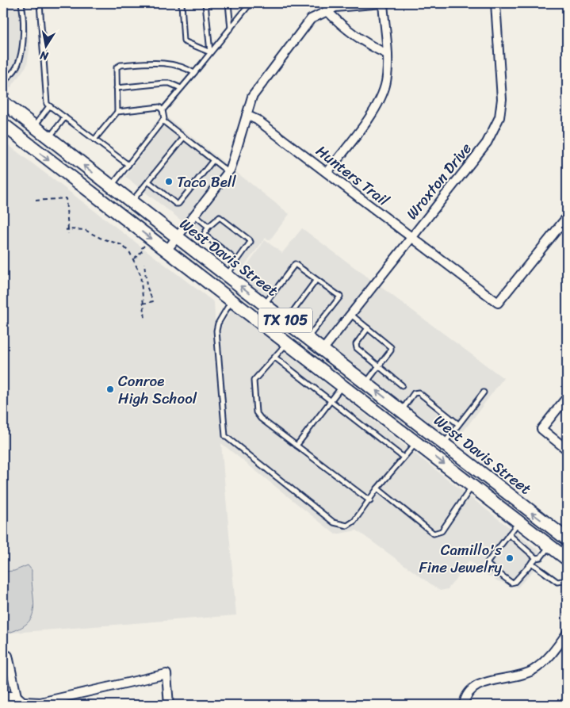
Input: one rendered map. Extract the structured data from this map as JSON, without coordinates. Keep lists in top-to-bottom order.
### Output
{
  "streets": {
    "main road": ["West Davis Street", "TX 105"],
    "street": ["Hunters Trail", "Wroxton Drive"]
  },
  "crossings": [
    ["Hunters Trail", "Wroxton Drive"],
    ["Wroxton Drive", "West Davis Street"]
  ],
  "places": ["Taco Bell", "Conroe High School", "Camillo's Fine Jewelry"],
  "north": "bottom"
}
